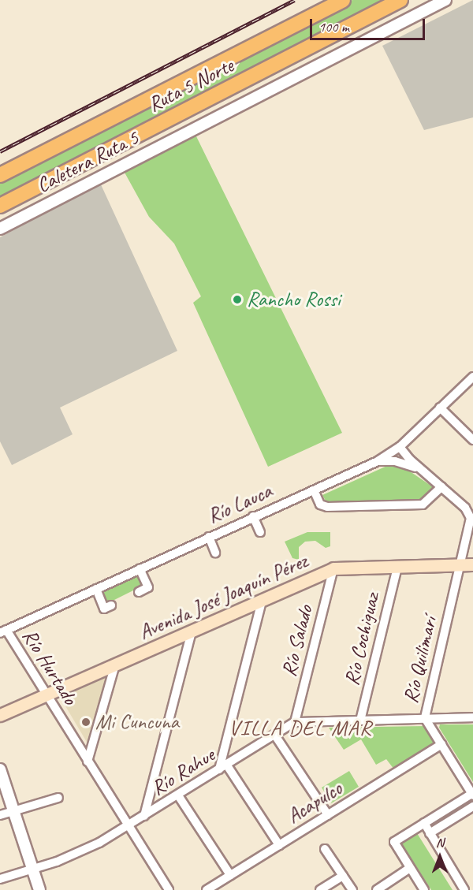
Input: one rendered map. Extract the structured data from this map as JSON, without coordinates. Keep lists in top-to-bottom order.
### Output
{
  "streets": {
    "highway": ["Ruta 5 Norte"],
    "main road": ["Avenida José Joaquín Pérez"],
    "street": [
      "Caletera Ruta 5",
      "Río Lauca",
      "Río Cochiguaz",
      "Río Salado",
      "Río Quilimarí",
      "Río Hurtado",
      "Río Rahue",
      "Acapulco"
    ]
  },
  "crossings": [
    ["Río Lauca", "Río Hurtado"],
    ["Avenida José Joaquín Pérez", "Río Cochiguaz"],
    ["Avenida José Joaquín Pérez", "Río Salado"],
    ["Avenida José Joaquín Pérez", "Río Quilimarí"],
    ["Avenida José Joaquín Pérez", "Río Hurtado"],
    ["Río Salado", "Río Rahue"],
    ["Río Quilimarí", "Acapulco"],
    ["Río Hurtado", "Río Rahue"]
  ],
  "districts": ["VILLA DEL MAR"],
  "places": ["Rancho Rossi", "Mi Cuncuna"],
  "scale_bar": "100 m",
  "north": "top"
}
